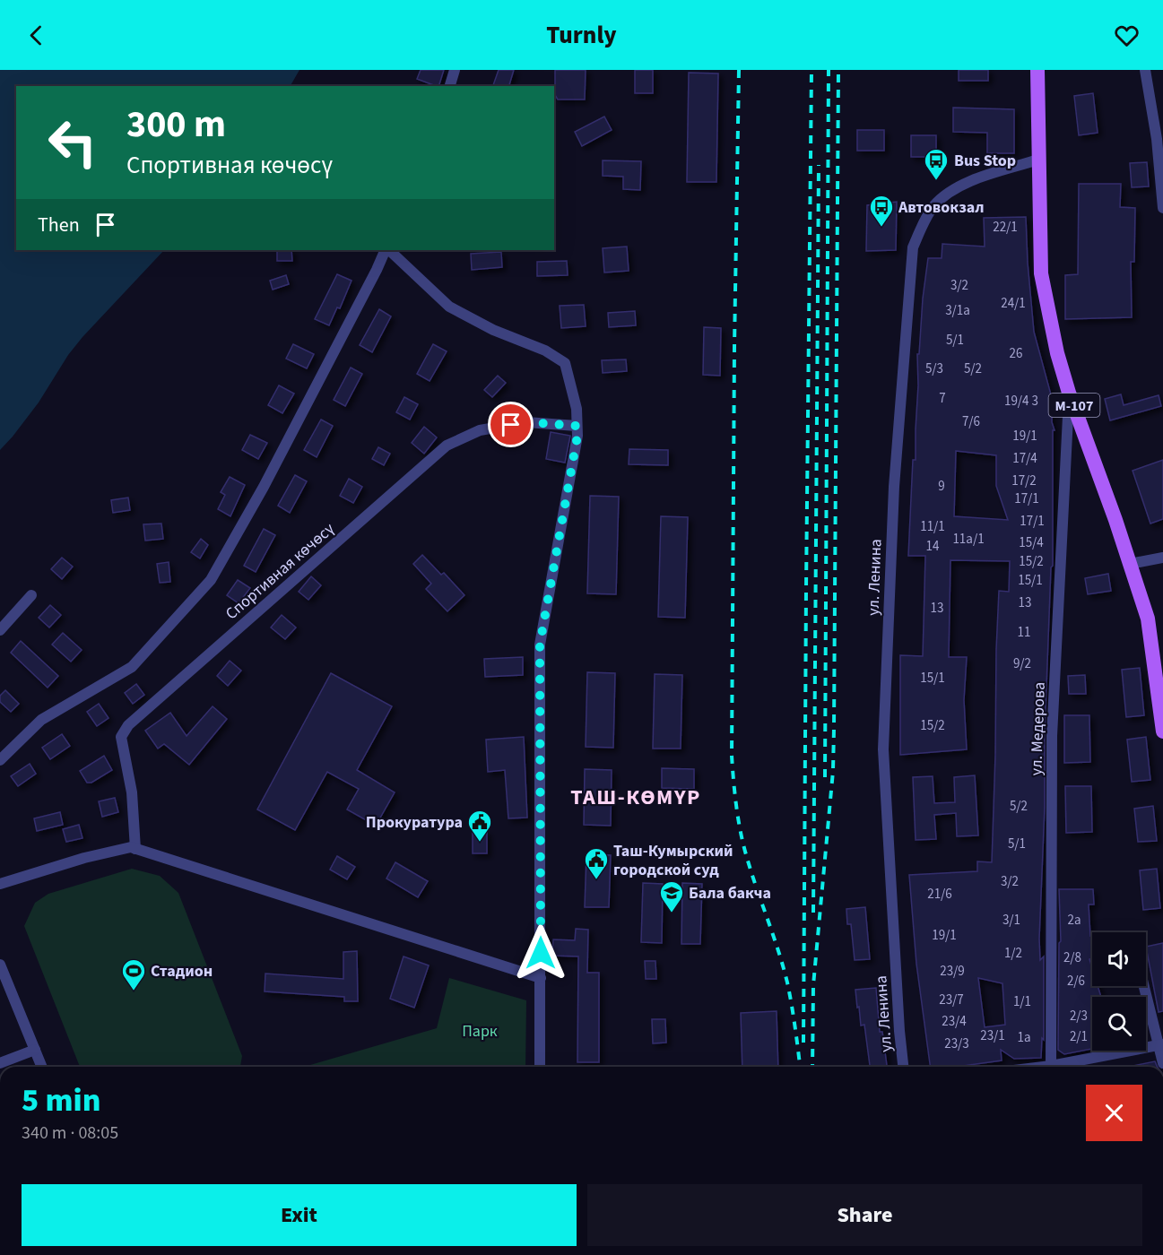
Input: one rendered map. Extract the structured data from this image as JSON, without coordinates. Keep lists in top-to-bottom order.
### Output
{
  "streets": {
    "main road": ["М-107"],
    "street": ["Спортивная көчөсү", "ул. Ленина", "ул. Медерова"]
  },
  "crossings": [
    ["М-107", "ул. Ленина"],
    ["М-107", "ул. Медерова"]
  ],
  "districts": ["ТАШ-КӨМҮР"],
  "parks": ["Парк"],
  "places": {
    "bus stop": ["Bus Stop", "Автовокзал"],
    "public building": ["Прокуратура", "Таш-Кумырский городской суд"],
    "school or university": ["Бала бакча"],
    "sports": ["Стадион"]
  },
  "house_numbers": [
    "22/1",
    "3/2",
    "24/1",
    "3/1а",
    "5/1",
    "26",
    "5/3",
    "5/2",
    "7",
    "19/4 3",
    "7/6",
    "19/1",
    "17/4",
    "17/2",
    "9",
    "17/1",
    "17/1",
    "11/1",
    "11а/1",
    "15/4",
    "14",
    "15/2",
    "15/1",
    "13",
    "13",
    "11",
    "9/2",
    "15/1",
    "15/2",
    "5/2",
    "5/1",
    "3/2",
    "21/6",
    "3/1",
    "2а",
    "19/1",
    "1/2",
    "2/8",
    "23/9",
    "2/6",
    "23/7",
    "1/1",
    "2/3",
    "23/4",
    "23/1",
    "2/1",
    "1а",
    "23/3"
  ],
  "page": {
    "header": "Turnly",
    "turn": ["300 m", "Спортивная көчөсү"],
    "then": "Then",
    "heading": ["5 min", "340 m · 08:05"],
    "buttons": ["Exit", "Share"]
  }
}
